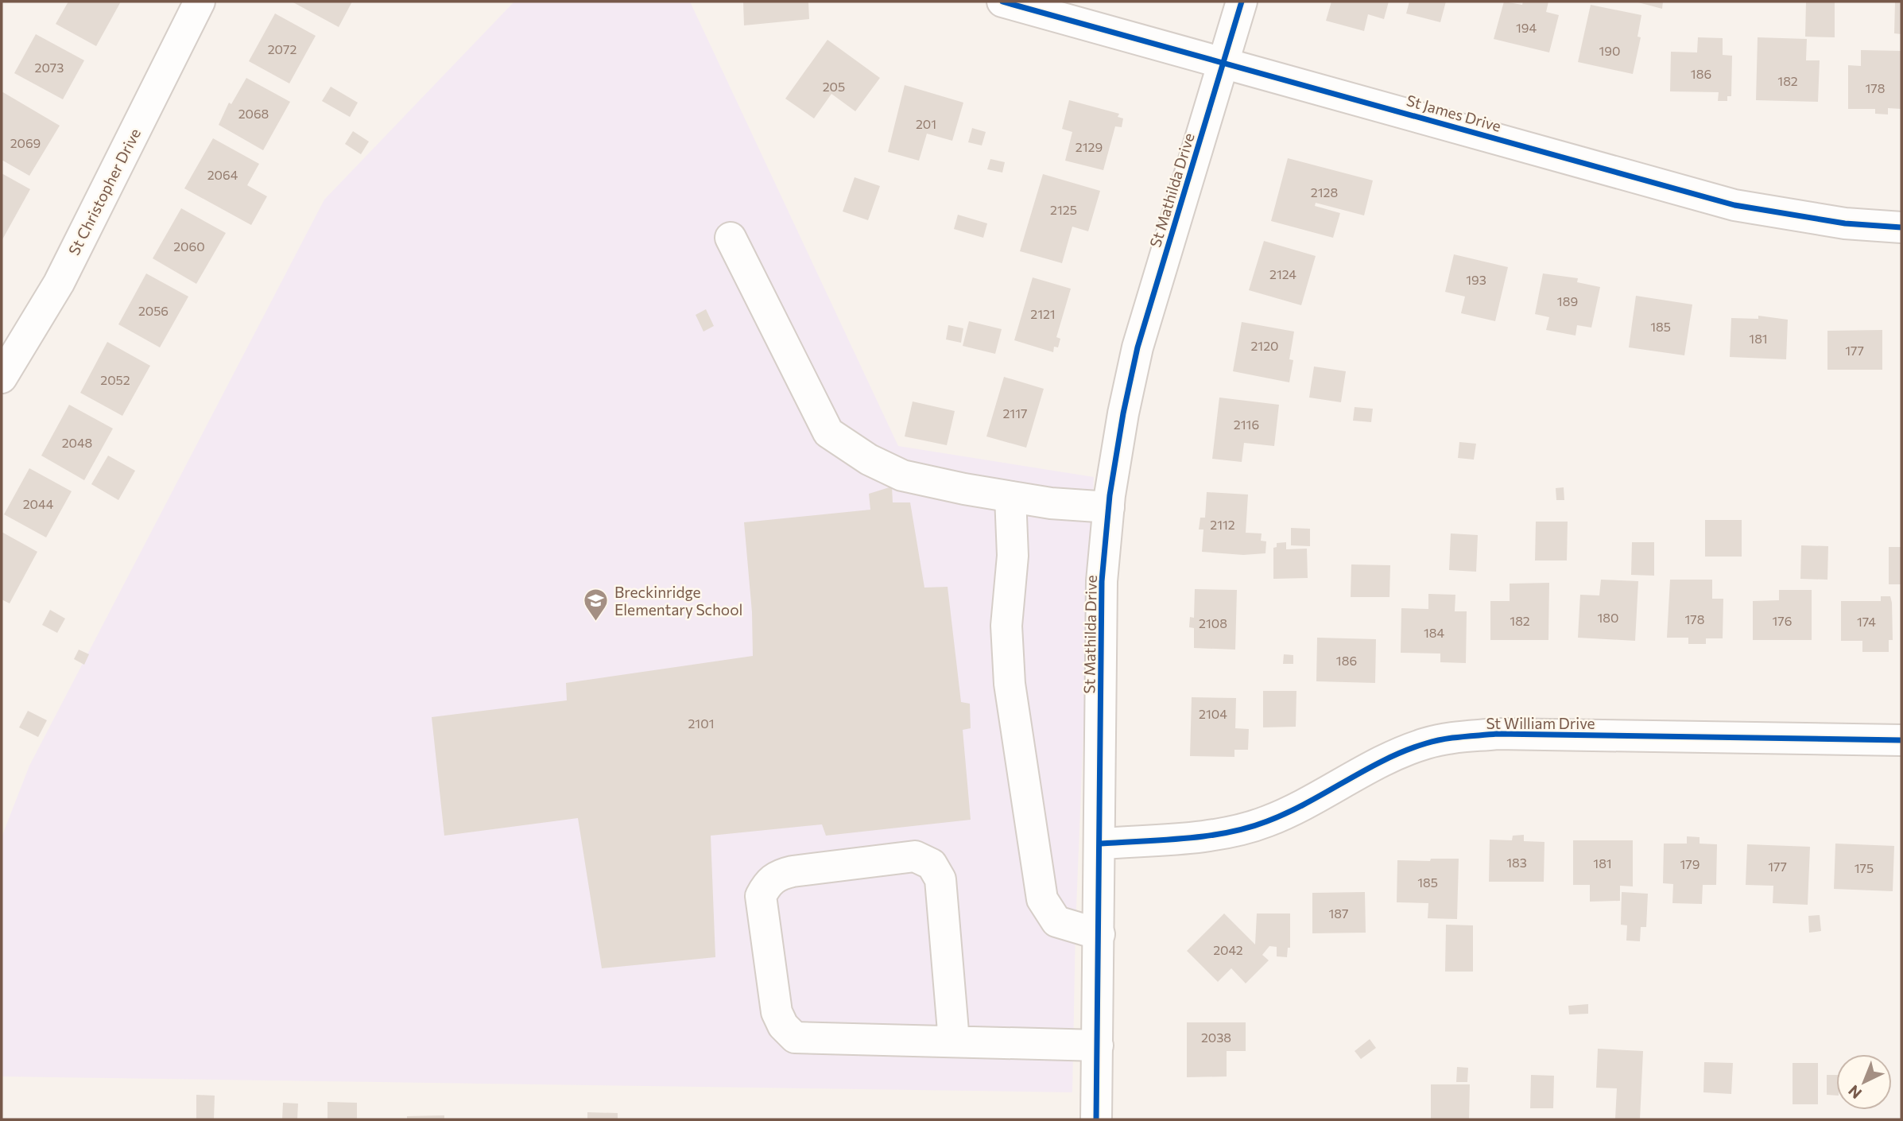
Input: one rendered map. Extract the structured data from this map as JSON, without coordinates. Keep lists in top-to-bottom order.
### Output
{
  "streets": {
    "street": [
      "St James Drive",
      "St Mathilda Drive",
      "St Christopher Drive",
      "St William Drive"
    ]
  },
  "crossings": [
    ["St James Drive", "St Mathilda Drive"],
    ["St Mathilda Drive", "St William Drive"]
  ],
  "places": {
    "school or university": ["Breckinridge Elementary School"]
  },
  "house_numbers": [
    "194",
    "2072",
    "190",
    "2073",
    "186",
    "182",
    "205",
    "178",
    "2068",
    "201",
    "2069",
    "2129",
    "2064",
    "2128",
    "2125",
    "2060",
    "2124",
    "193",
    "189",
    "2056",
    "2121",
    "185",
    "181",
    "2120",
    "177",
    "2052",
    "2117",
    "2116",
    "2048",
    "2044",
    "2112",
    "180",
    "178",
    "182",
    "176",
    "174",
    "2108",
    "184",
    "186",
    "2104",
    "2101",
    "183",
    "181",
    "179",
    "177",
    "175",
    "185",
    "187",
    "2042",
    "2038"
  ],
  "north": "bottom left"
}
